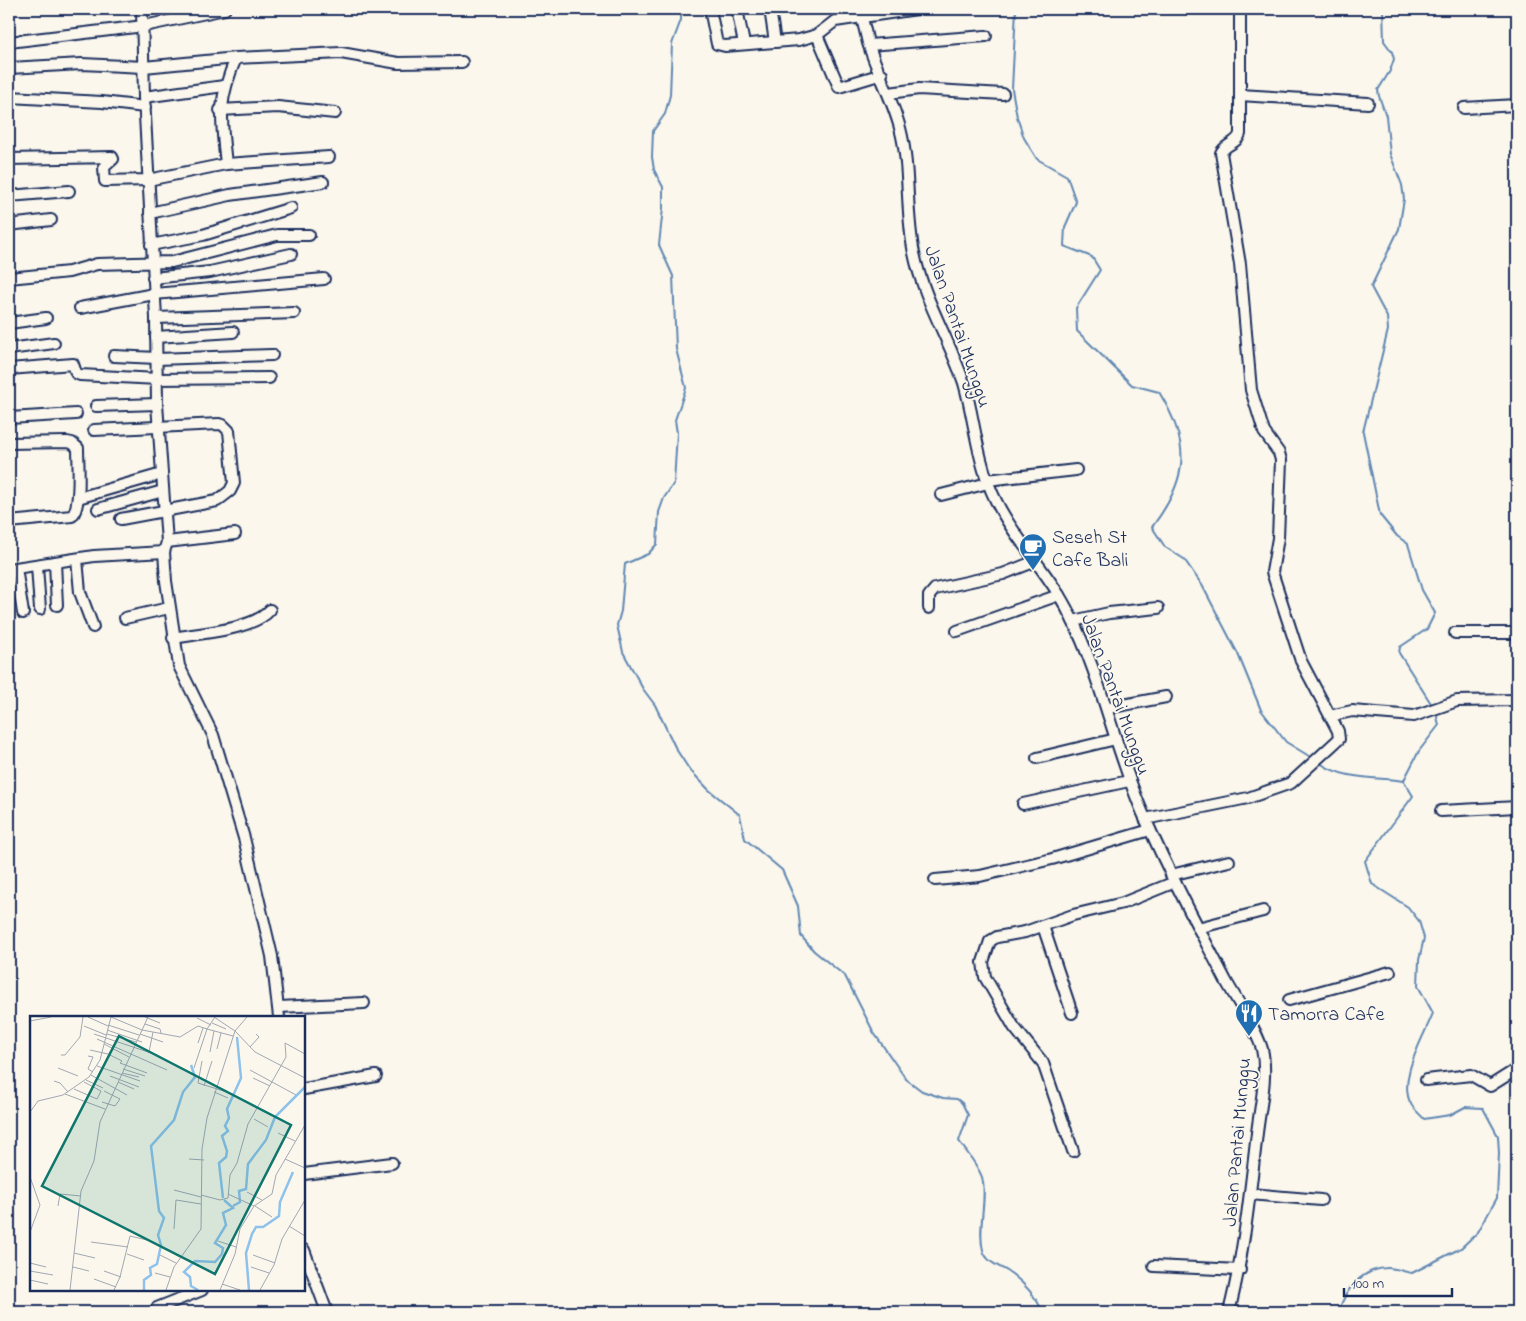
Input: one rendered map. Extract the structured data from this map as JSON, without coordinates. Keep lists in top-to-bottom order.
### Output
{
  "streets": {
    "street": ["Jalan Pantai Munggu"]
  },
  "places": {
    "cafe": ["Seseh St Cafe Bali"],
    "restaurant": ["Tamorra Cafe"]
  },
  "scale_bar": "100 m"
}
